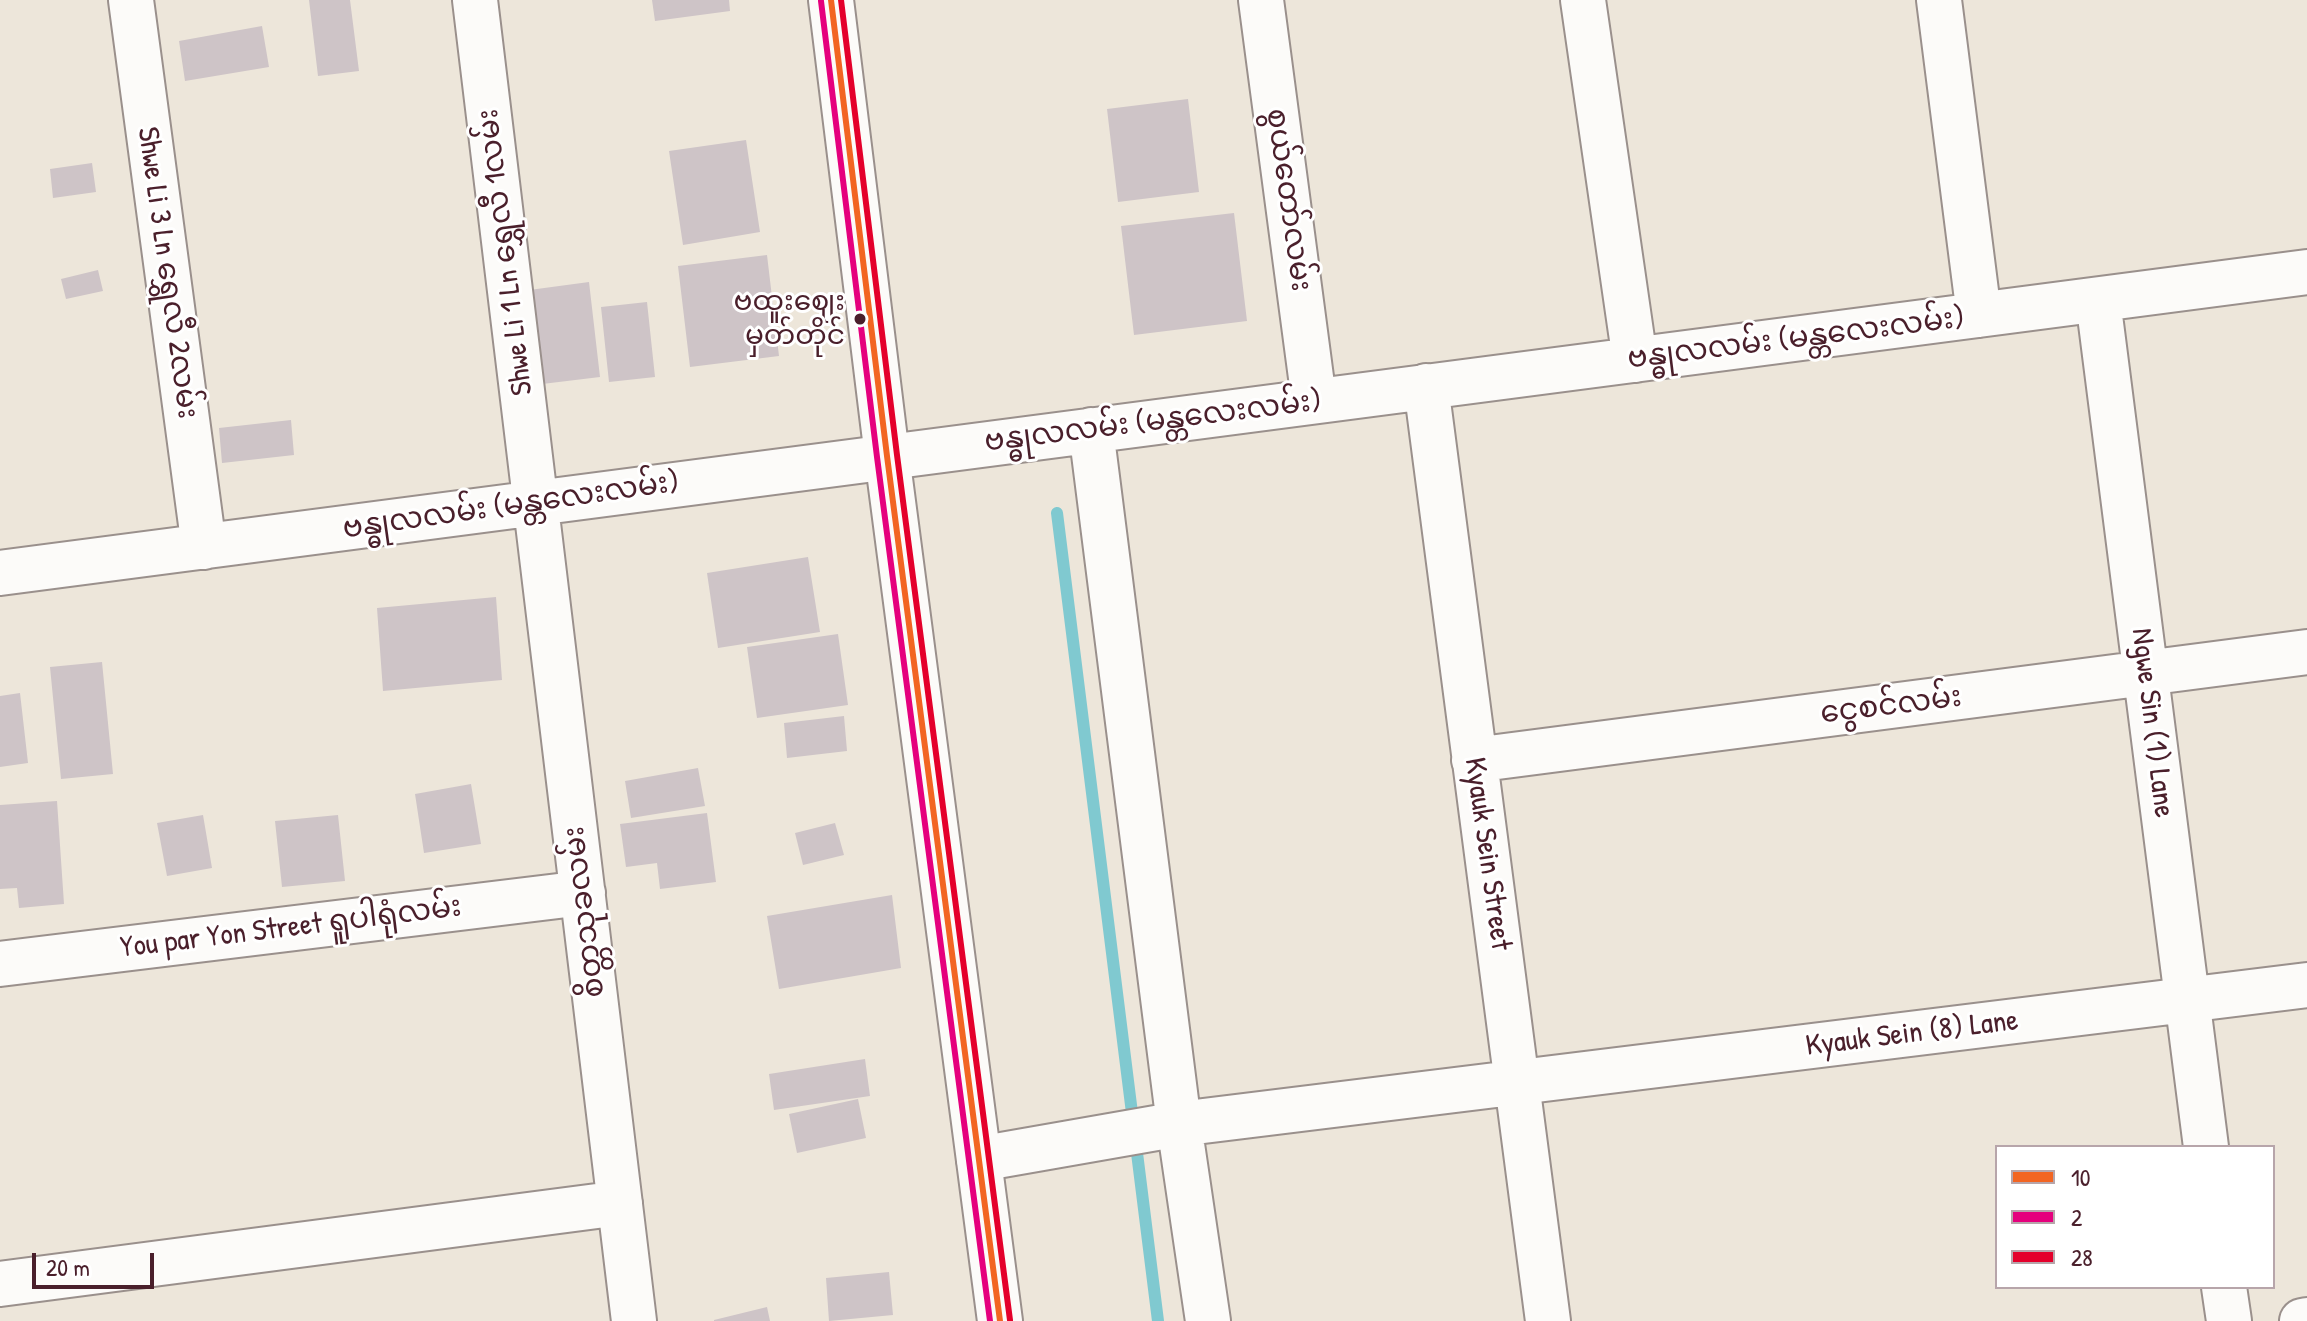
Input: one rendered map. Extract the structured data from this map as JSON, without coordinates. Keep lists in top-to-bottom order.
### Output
{
  "streets": {
    "street": [
      "စွယ်တော်လမ်း",
      "Shwe Li 1 Ln ရွှေလီ 1လမ်း",
      "Shwe Li 3 Ln ရွှေလီ 2လမ်း",
      "ဗန္ဓုလလမ်း (မန္တလေးလမ်း)",
      "ငွေစင်လမ်း",
      "Ngwe Sin (1) Lane",
      "Kyauk Sein Street",
      "စိတ္တသုခလမ်း",
      "You par Yon Street ရူပါရုံလမ်း",
      "Kyauk Sein (8) Lane"
    ]
  },
  "crossings": [
    ["စွယ်တော်လမ်း", "ဗန္ဓုလလမ်း (မန္တလေးလမ်း)"],
    ["Shwe Li 1 Ln ရွှေလီ 1လမ်း", "ဗန္ဓုလလမ်း (မန္တလေးလမ်း)"],
    ["Shwe Li 1 Ln ရွှေလီ 1လမ်း", "စိတ္တသုခလမ်း"],
    ["Shwe Li 3 Ln ရွှေလီ 2လမ်း", "ဗန္ဓုလလမ်း (မန္တလေးလမ်း)"],
    ["ဗန္ဓုလလမ်း (မန္တလေးလမ်း)", "Ngwe Sin (1) Lane"],
    ["ဗန္ဓုလလမ်း (မန္တလေးလမ်း)", "Kyauk Sein Street"],
    ["ဗန္ဓုလလမ်း (မန္တလေးလမ်း)", "စိတ္တသုခလမ်း"],
    ["ငွေစင်လမ်း", "Ngwe Sin (1) Lane"],
    ["ငွေစင်လမ်း", "Kyauk Sein Street"],
    ["Ngwe Sin (1) Lane", "Kyauk Sein (8) Lane"],
    ["Kyauk Sein Street", "Kyauk Sein (8) Lane"],
    ["စိတ္တသုခလမ်း", "You par Yon Street ရူပါရုံလမ်း"]
  ],
  "places": ["ဗထူးဈေး မှတ်တိုင်"],
  "lines": ["transit line 10", "transit line 28", "transit line 2"],
  "legend": ["10", "2", "28"],
  "scale_bar": "20 m"
}
